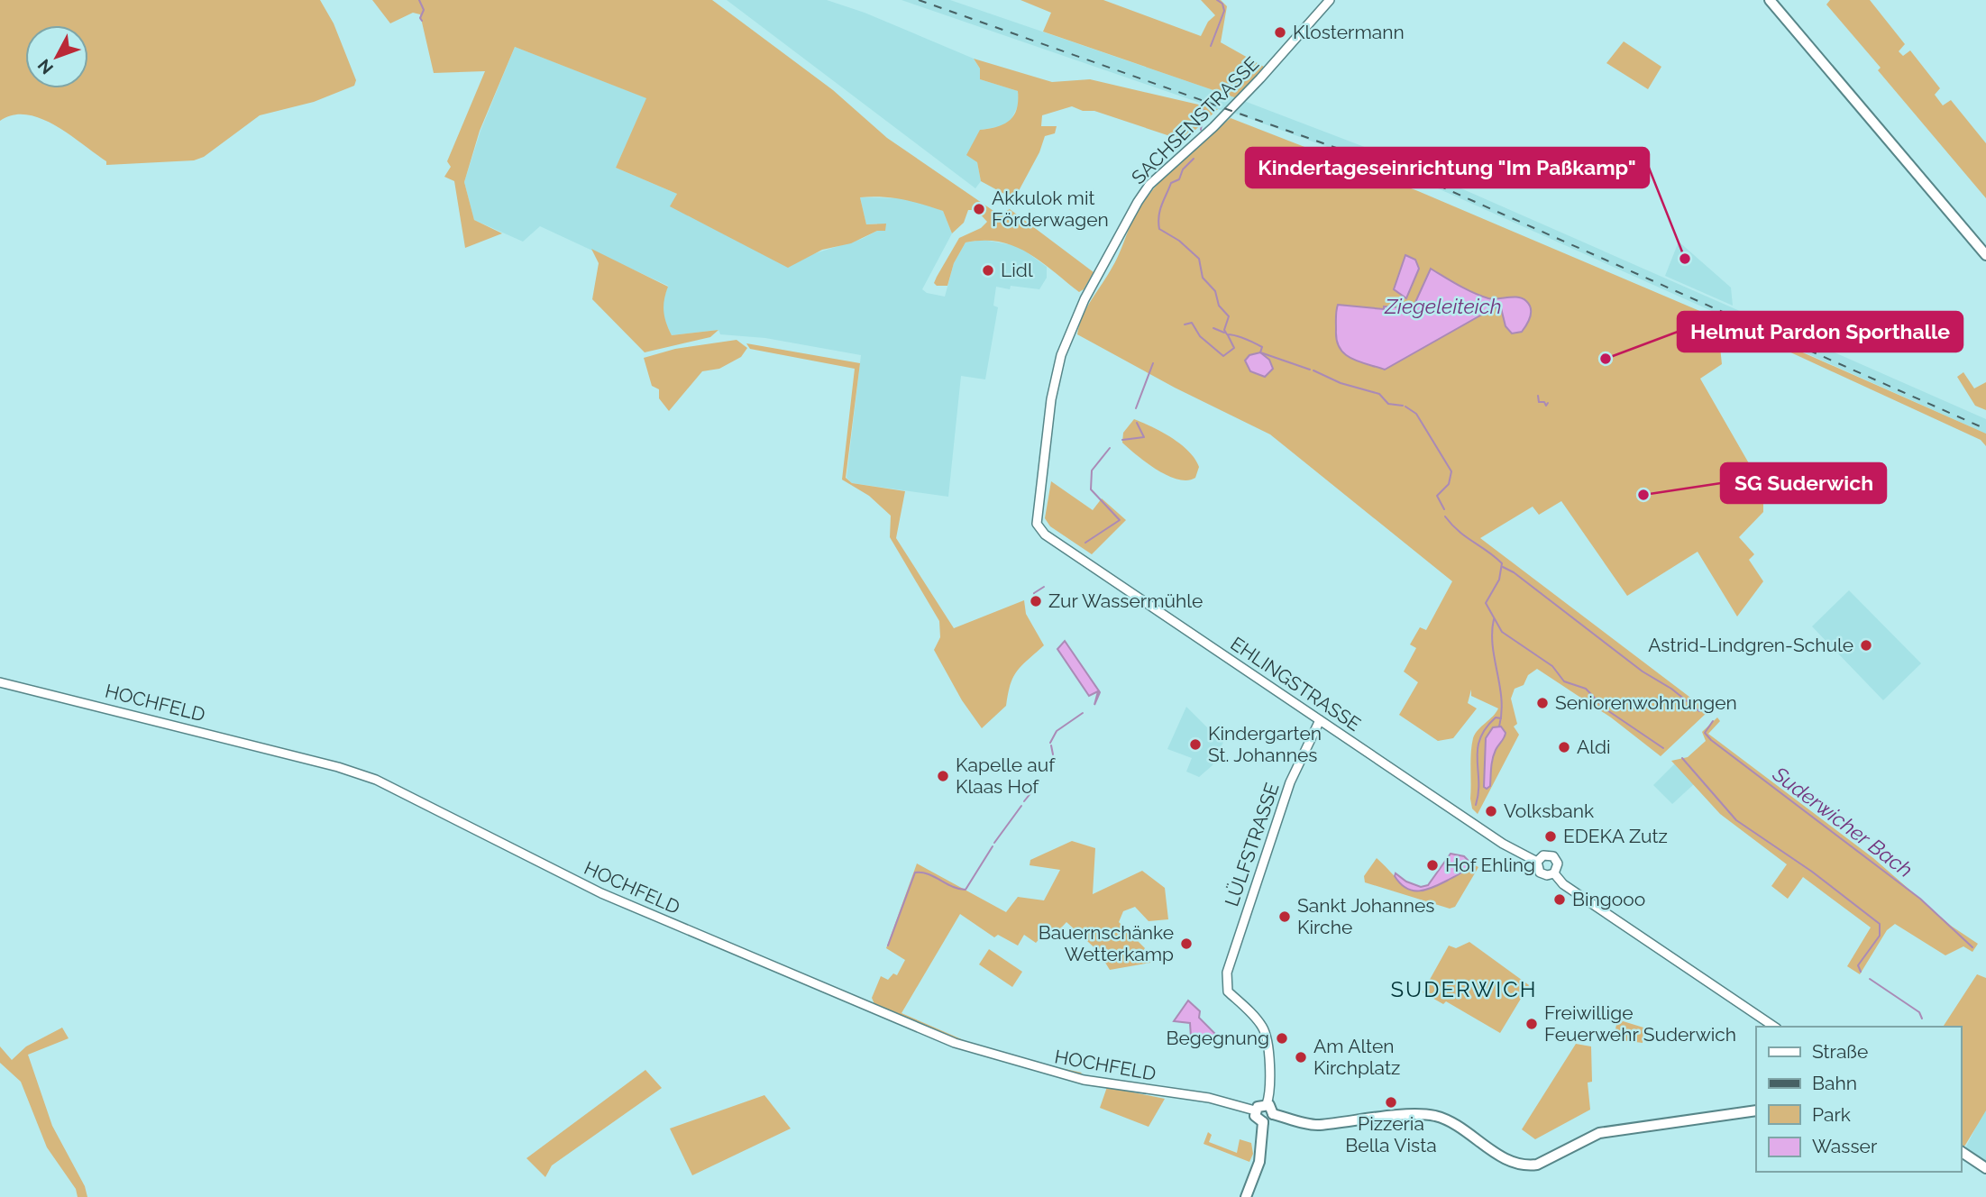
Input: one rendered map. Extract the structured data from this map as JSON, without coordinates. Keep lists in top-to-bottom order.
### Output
{
  "streets": {
    "street": [
      "SACHSENSTRASSE",
      "EHLINGSTRASSE",
      "HOCHFELD",
      "LÜLFSTRASSE"
    ]
  },
  "crossings": [
    ["SACHSENSTRASSE", "EHLINGSTRASSE"],
    ["EHLINGSTRASSE", "LÜLFSTRASSE"],
    ["HOCHFELD", "LÜLFSTRASSE"]
  ],
  "districts": ["SUDERWICH"],
  "water": ["Ziegeleiteich", "Suderwicher Bach"],
  "places": [
    "Klostermann",
    "Akkulok mit Förderwagen",
    "Kindertageseinrichtung \"Im Paßkamp\"",
    "Lidl",
    "Helmut Pardon Sporthalle",
    "SG Suderwich",
    "Zur Wassermühle",
    "Astrid-Lindgren-Schule",
    "Seniorenwohnungen",
    "Kindergarten St. Johannes",
    "Aldi",
    "Kapelle auf Klaas Hof",
    "Volksbank",
    "EDEKA Zutz",
    "Hof Ehling",
    "Bingooo",
    "Sankt Johannes Kirche",
    "Bauernschänke Wetterkamp",
    "Freiwillige Feuerwehr Suderwich",
    "Begegnung",
    "Am Alten Kirchplatz",
    "Pizzeria Bella Vista"
  ],
  "legend": [
    "Straße",
    "Bahn",
    "Park",
    "Wasser"
  ],
  "north": "bottom left"
}
